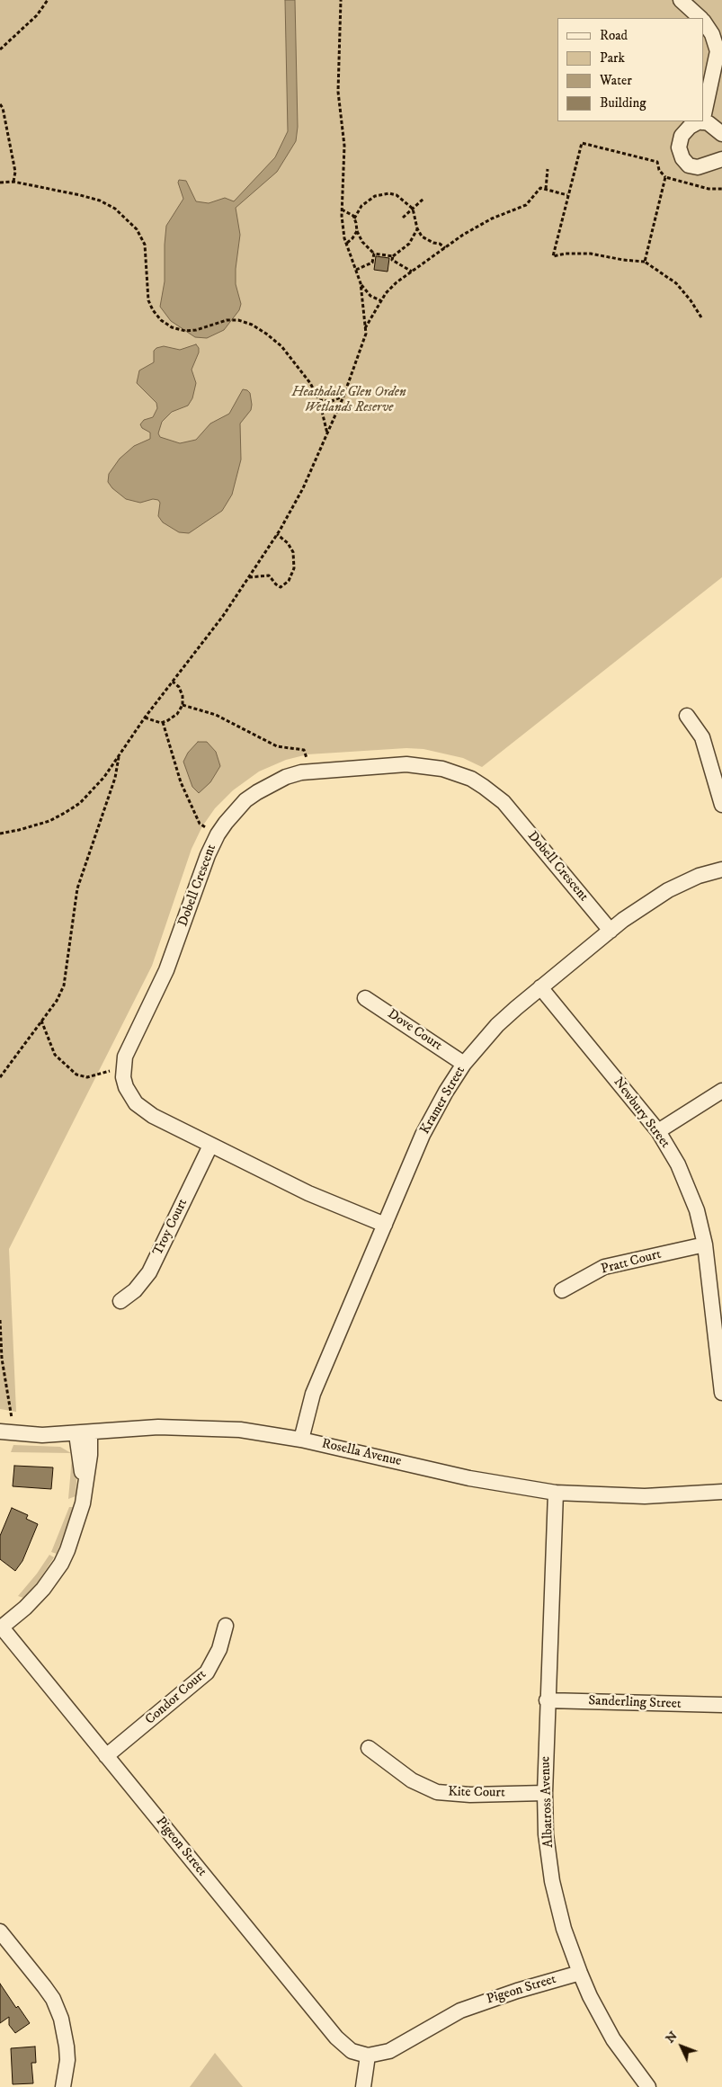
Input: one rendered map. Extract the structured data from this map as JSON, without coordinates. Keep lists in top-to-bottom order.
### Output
{
  "streets": {
    "street": [
      "Dobell Crescent",
      "Dove Court",
      "Kramer Street",
      "Newbury Street",
      "Troy Court",
      "Pratt Court",
      "Rosella Avenue",
      "Condor Court",
      "Sanderling Street",
      "Kite Court",
      "Albatross Avenue",
      "Pigeon Street"
    ]
  },
  "crossings": [
    ["Dobell Crescent", "Kramer Street"],
    ["Dobell Crescent", "Troy Court"],
    ["Dove Court", "Kramer Street"],
    ["Kramer Street", "Newbury Street"],
    ["Kramer Street", "Rosella Avenue"],
    ["Newbury Street", "Pratt Court"],
    ["Rosella Avenue", "Albatross Avenue"],
    ["Condor Court", "Pigeon Street"],
    ["Sanderling Street", "Albatross Avenue"],
    ["Kite Court", "Albatross Avenue"],
    ["Albatross Avenue", "Pigeon Street"]
  ],
  "parks": ["Heathdale Glen Orden Wetlands Reserve"],
  "legend": [
    "Road",
    "Park",
    "Water",
    "Building"
  ],
  "north": "top left"
}
